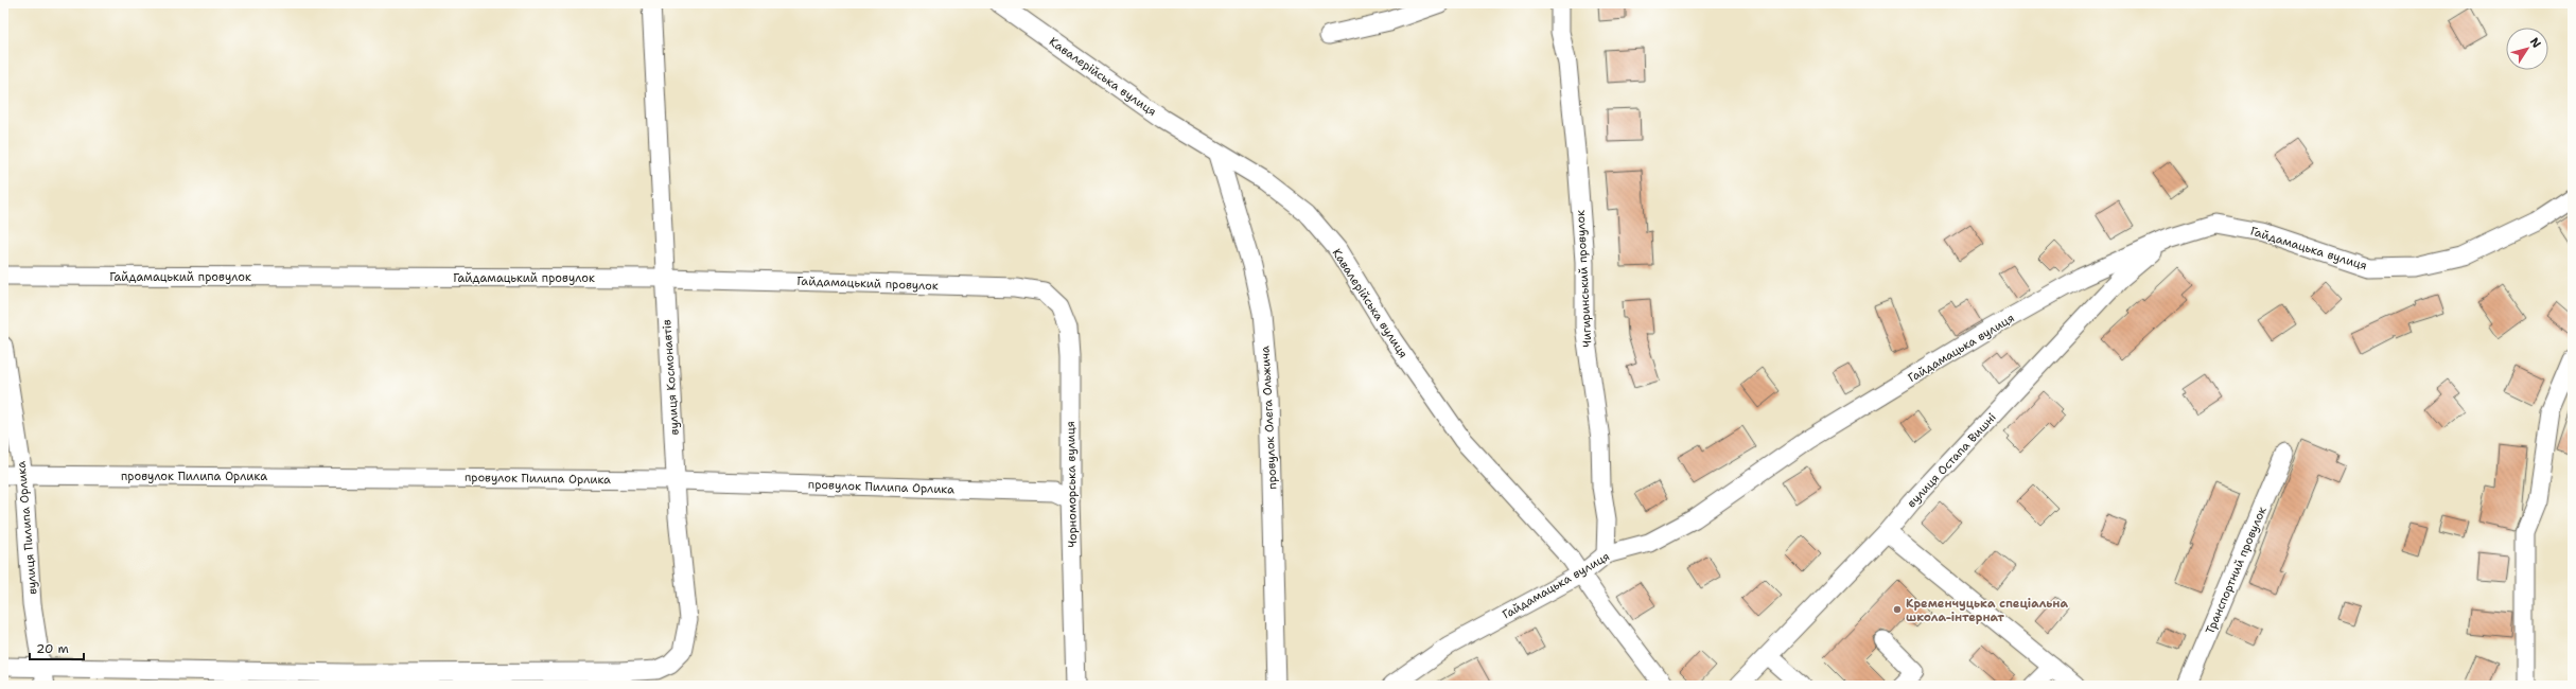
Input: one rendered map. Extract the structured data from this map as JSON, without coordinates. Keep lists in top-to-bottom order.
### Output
{
  "streets": {
    "street": [
      "Кавалерійська вулиця",
      "Гайдамацька вулиця",
      "Гайдамацький провулок",
      "Чигиринський провулок",
      "вулиця Космонавтів",
      "провулок Олега Ольжича",
      "вулиця Остапа Вишні",
      "провулок Пилипа Орлика",
      "Чорноморська вулиця",
      "вулиця Пилипа Орлика",
      "Транспортний провулок"
    ]
  },
  "crossings": [
    ["Кавалерійська вулиця", "Гайдамацька вулиця"],
    ["Кавалерійська вулиця", "провулок Олега Ольжича"],
    ["Гайдамацька вулиця", "Чигиринський провулок"],
    ["Гайдамацька вулиця", "вулиця Остапа Вишні"],
    ["Гайдамацький провулок", "вулиця Космонавтів"],
    ["Гайдамацький провулок", "Чорноморська вулиця"],
    ["вулиця Космонавтів", "провулок Пилипа Орлика"],
    ["провулок Пилипа Орлика", "Чорноморська вулиця"],
    ["провулок Пилипа Орлика", "вулиця Пилипа Орлика"]
  ],
  "places": ["Кременчуцька спеціальна школа-інтернат"],
  "scale_bar": "20 m",
  "north": "top right"
}
